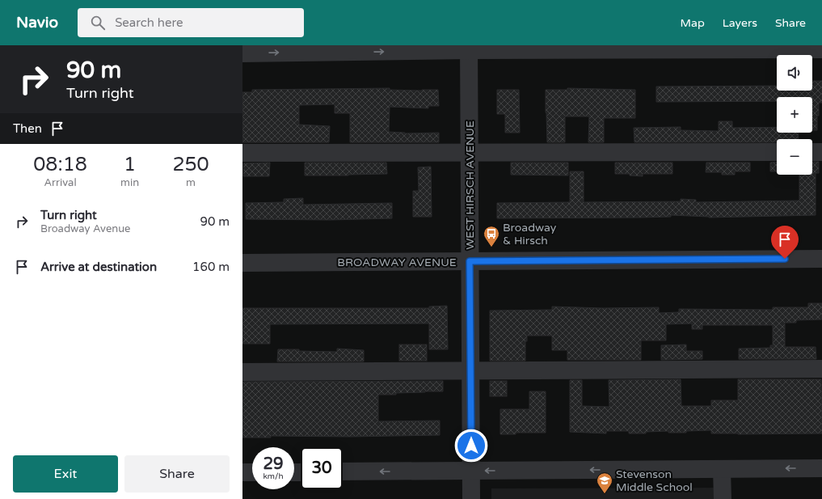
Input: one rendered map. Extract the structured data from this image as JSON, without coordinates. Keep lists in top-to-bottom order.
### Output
{
  "streets": {
    "street": ["WEST HIRSCH AVENUE", "BROADWAY AVENUE"]
  },
  "crossings": [
    ["WEST HIRSCH AVENUE", "BROADWAY AVENUE"]
  ],
  "places": {
    "bus stop": ["Broadway & Hirsch"],
    "school or university": ["Stevenson Middle School"]
  },
  "page": {
    "header": "Navio",
    "search": "Search here",
    "nav": ["Map", "Layers", "Share"],
    "turn": ["90 m", "Turn right"],
    "map_buttons": ["+", "−"],
    "then": "Then",
    "eta": [
      "08:18",
      "Arrival",
      "1",
      "min",
      "250",
      "m"
    ],
    "list": [
      {
        "name": "Turn right",
        "note": "Broadway Avenue",
        "value": "90 m"
      },
      {
        "name": "Arrive at destination",
        "value": "160 m"
      }
    ],
    "speed": "29 km/h",
    "limit": "30",
    "buttons": ["Exit", "Share"]
  }
}
